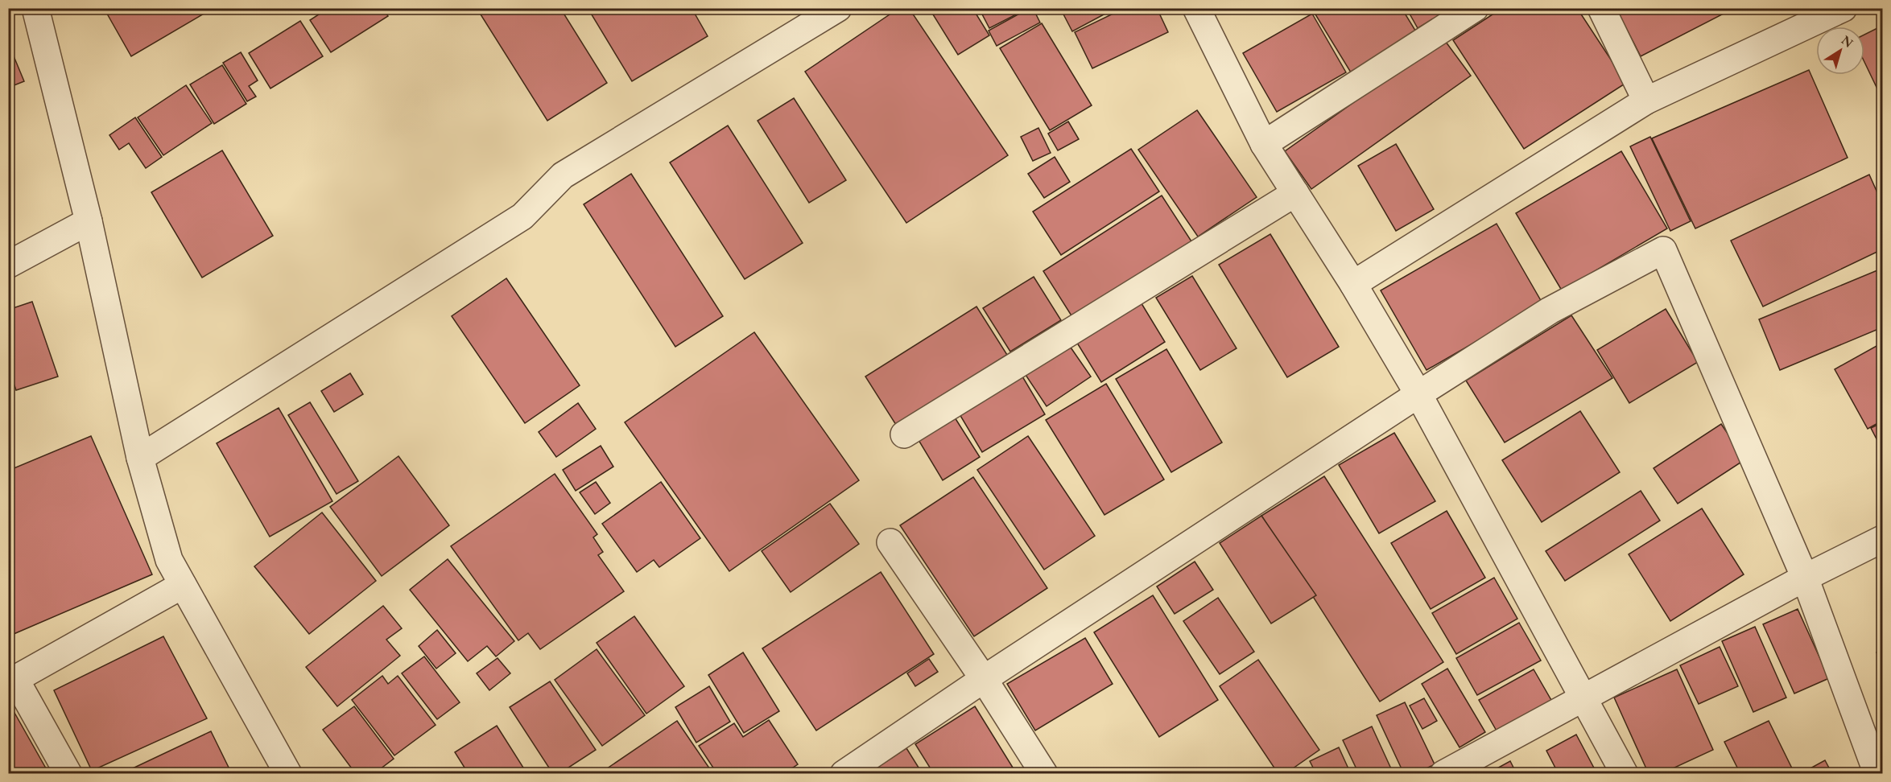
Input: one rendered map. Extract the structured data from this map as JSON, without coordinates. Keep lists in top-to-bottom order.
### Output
{
  "north": "top right"
}
